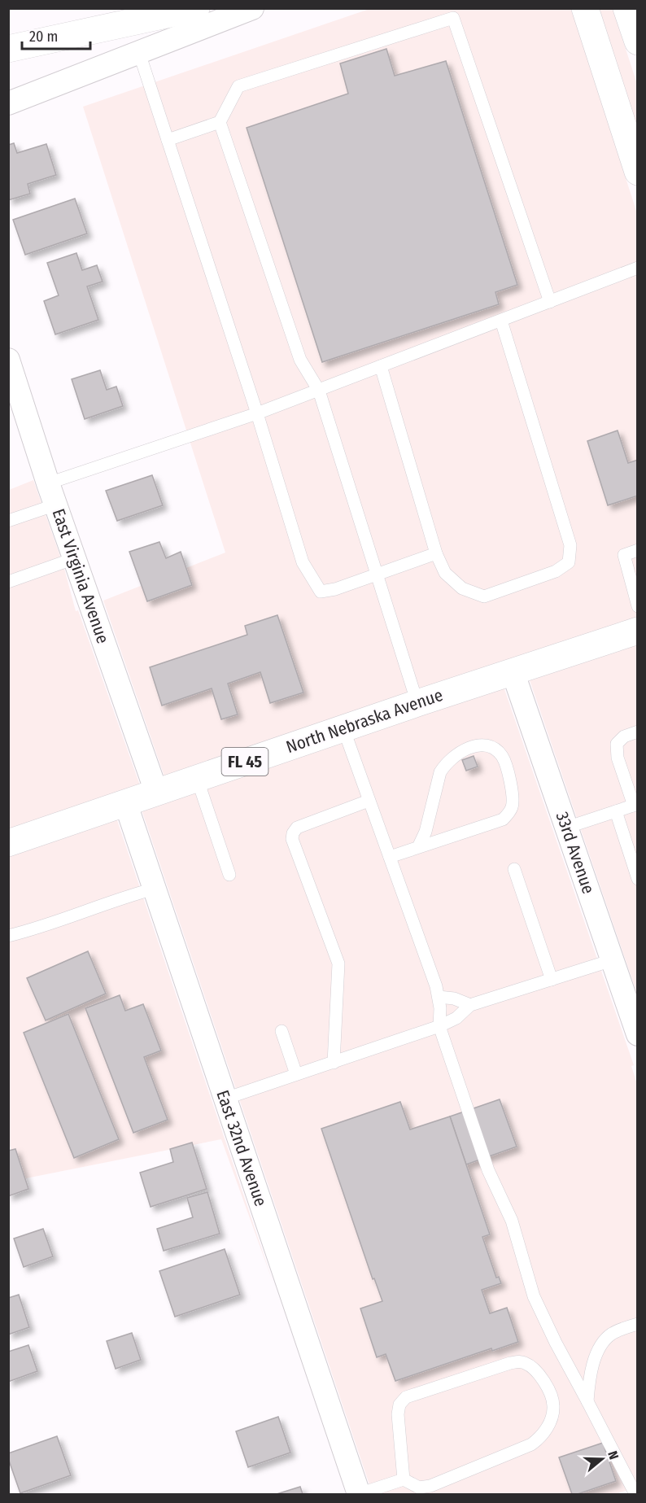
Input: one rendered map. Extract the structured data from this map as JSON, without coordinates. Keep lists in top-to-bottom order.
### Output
{
  "streets": {
    "main road": ["North Nebraska Avenue", "FL 45"],
    "street": ["East Virginia Avenue", "33rd Avenue", "East 32nd Avenue"]
  },
  "crossings": [
    ["East Virginia Avenue", "North Nebraska Avenue"],
    ["North Nebraska Avenue", "33rd Avenue"],
    ["North Nebraska Avenue", "East 32nd Avenue"]
  ],
  "scale_bar": "20 m",
  "north": "right"
}
